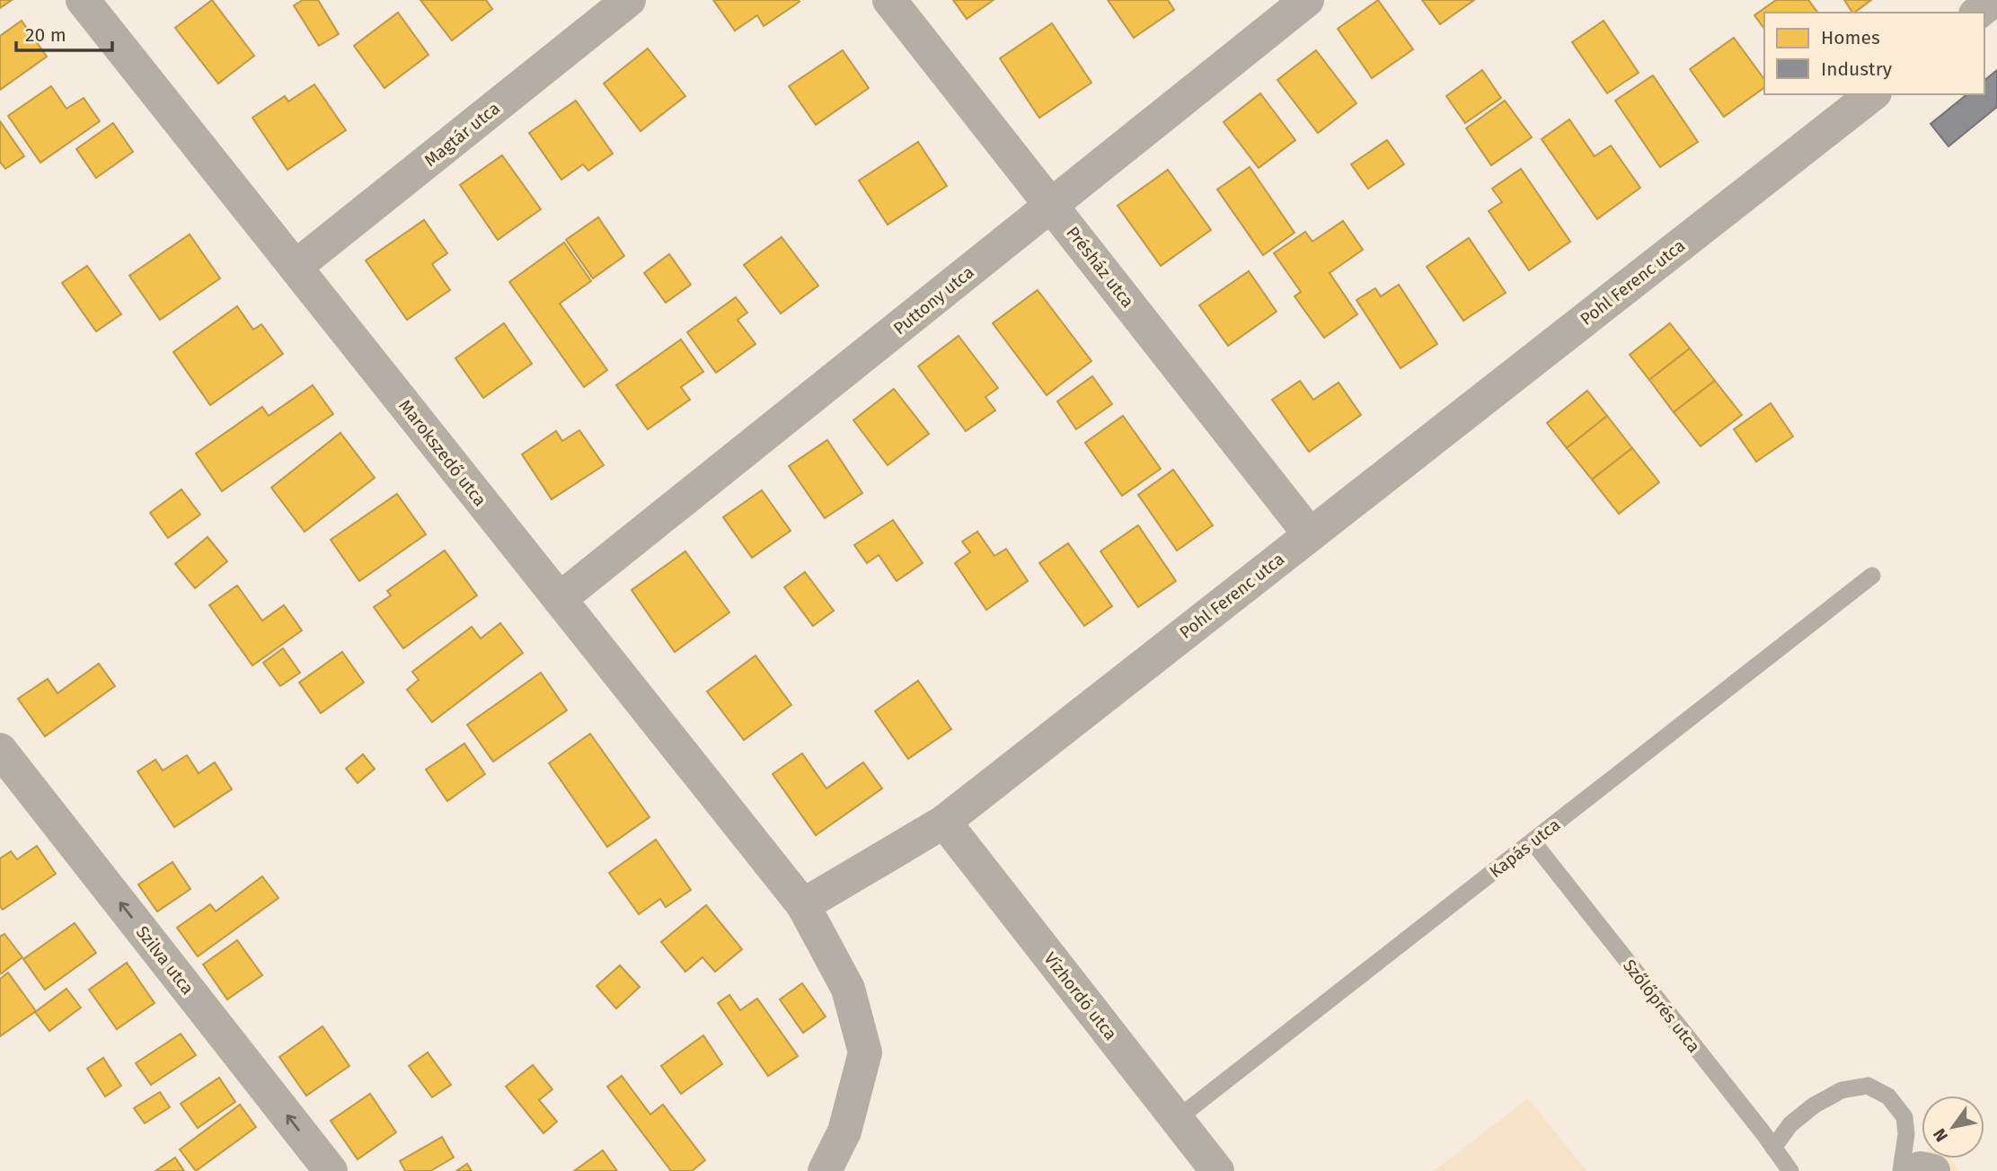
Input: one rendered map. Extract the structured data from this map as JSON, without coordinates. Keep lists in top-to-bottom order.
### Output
{
  "streets": {
    "street": [
      "Magtár utca",
      "Présház utca",
      "Pohl Ferenc utca",
      "Puttony utca",
      "Marokszedő utca",
      "Szilva utca",
      "Vízhordó utca"
    ],
    "lane": ["Kapás utca", "Szőlőprés utca"]
  },
  "crossings": [
    ["Magtár utca", "Marokszedő utca"],
    ["Présház utca", "Pohl Ferenc utca"],
    ["Présház utca", "Puttony utca"],
    ["Pohl Ferenc utca", "Marokszedő utca"],
    ["Pohl Ferenc utca", "Vízhordó utca"],
    ["Puttony utca", "Marokszedő utca"],
    ["Kapás utca", "Vízhordó utca"],
    ["Kapás utca", "Szőlőprés utca"]
  ],
  "one_way": ["Szilva utca"],
  "legend": ["Homes", "Industry"],
  "scale_bar": "20 m",
  "north": "bottom left"
}
